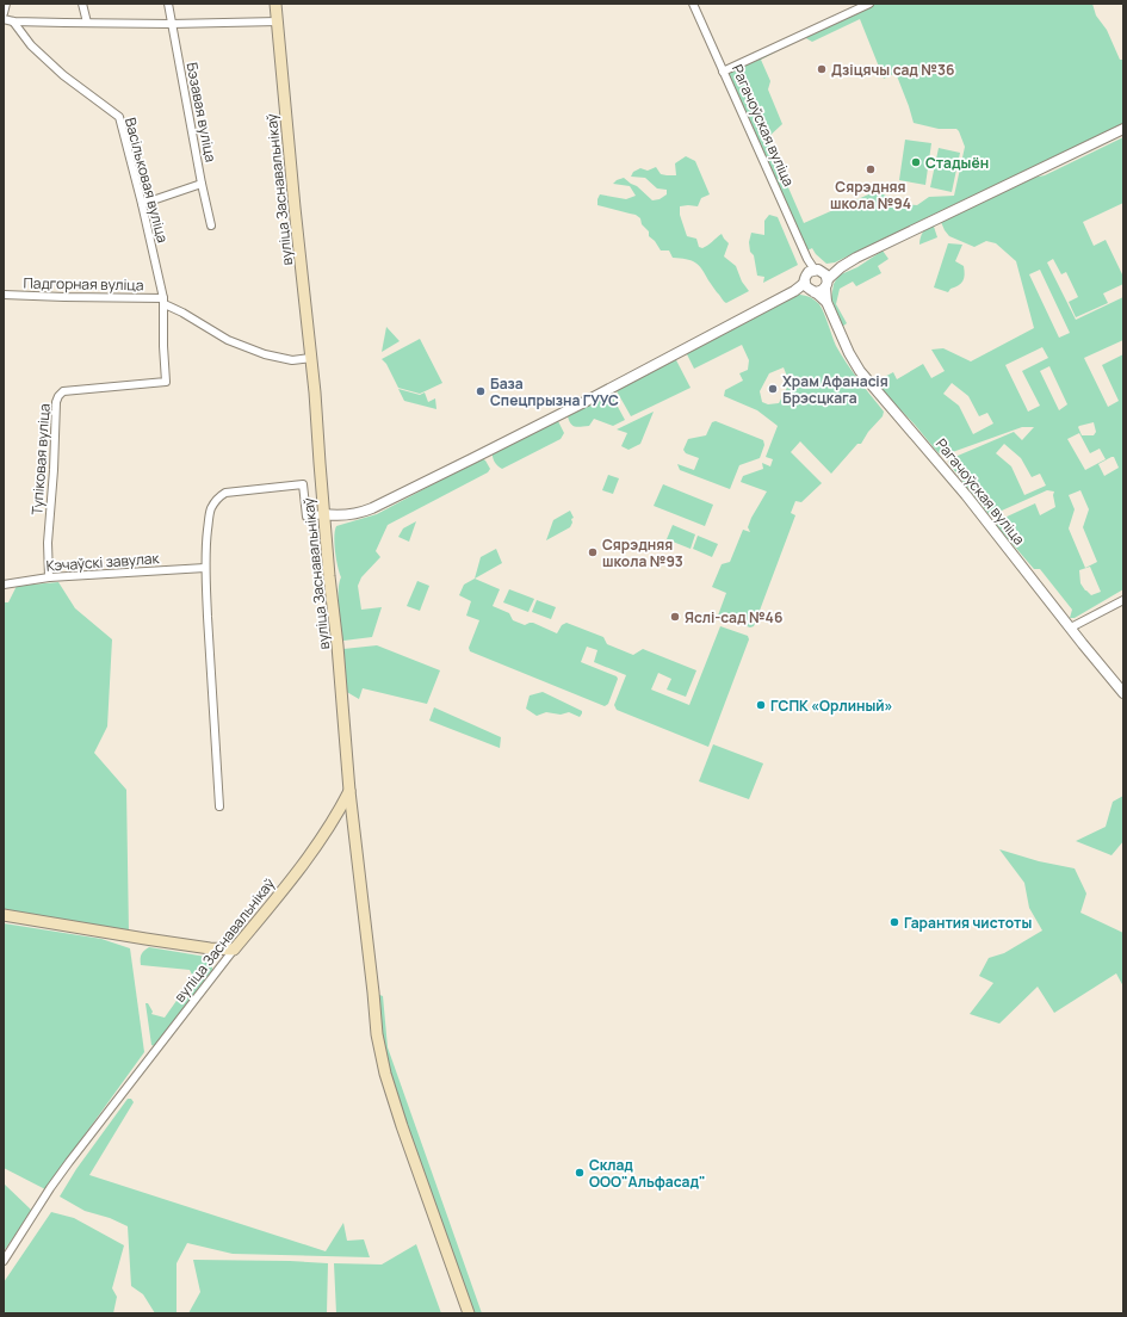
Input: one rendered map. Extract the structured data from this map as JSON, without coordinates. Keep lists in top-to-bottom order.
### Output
{
  "streets": {
    "main road": ["вуліца Заснавальнікаў"],
    "street": [
      "Бэзавая вуліца",
      "Рагачоўская вуліца",
      "Васільковая вуліца",
      "Падгорная вуліца",
      "Тупіковая вуліца",
      "Кэчаўскі завулак"
    ]
  },
  "crossings": [
    ["Васільковая вуліца", "Падгорная вуліца"],
    ["Васільковая вуліца", "Тупіковая вуліца"],
    ["вуліца Заснавальнікаў", "Кэчаўскі завулак"],
    ["Тупіковая вуліца", "Кэчаўскі завулак"]
  ],
  "places": [
    "Дзіцячы сад №36",
    "Стадыён",
    "Сярэдняя школа №94",
    "Храм Афанасія Брэсцкага",
    "База Спецпрызна ГУУС",
    "Сярэдняя школа №93",
    "Яслі-сад №46",
    "ГСПК «Орлиный»",
    "Гарантия чистоты",
    "Склад ООО\"Альфасад\""
  ]
}
